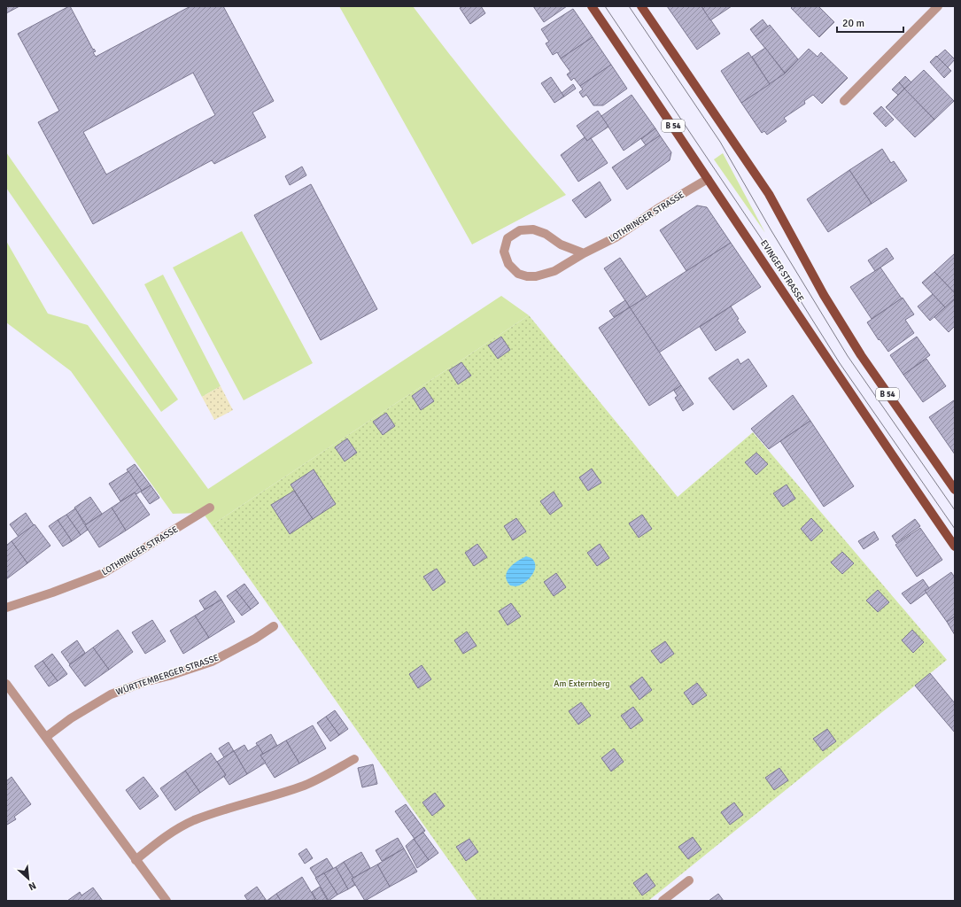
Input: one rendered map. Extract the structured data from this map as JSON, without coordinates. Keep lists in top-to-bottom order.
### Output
{
  "streets": {
    "main road": ["B 54", "EVINGER STRASSE"],
    "street": ["LOTHRINGER STRASSE", "WÜRTTEMBERGER STRASSE"]
  },
  "crossings": [
    ["LOTHRINGER STRASSE", "EVINGER STRASSE"]
  ],
  "parks": ["Am Externberg"],
  "scale_bar": "20 m",
  "north": "bottom right"
}
